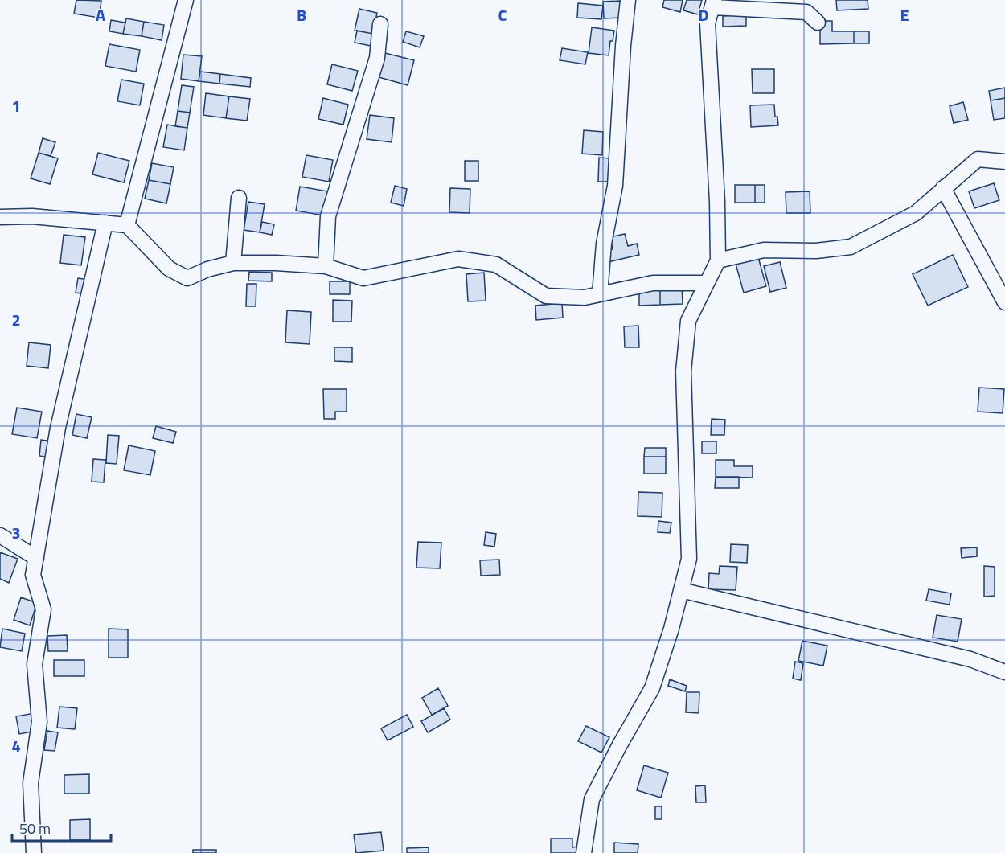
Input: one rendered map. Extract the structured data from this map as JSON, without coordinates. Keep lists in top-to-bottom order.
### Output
{
  "scale_bar": "50 m",
  "grid": {
    "columns": [
      "A",
      "B",
      "C",
      "D",
      "E"
    ],
    "rows": [
      "1",
      "2",
      "3",
      "4"
    ]
  }
}
